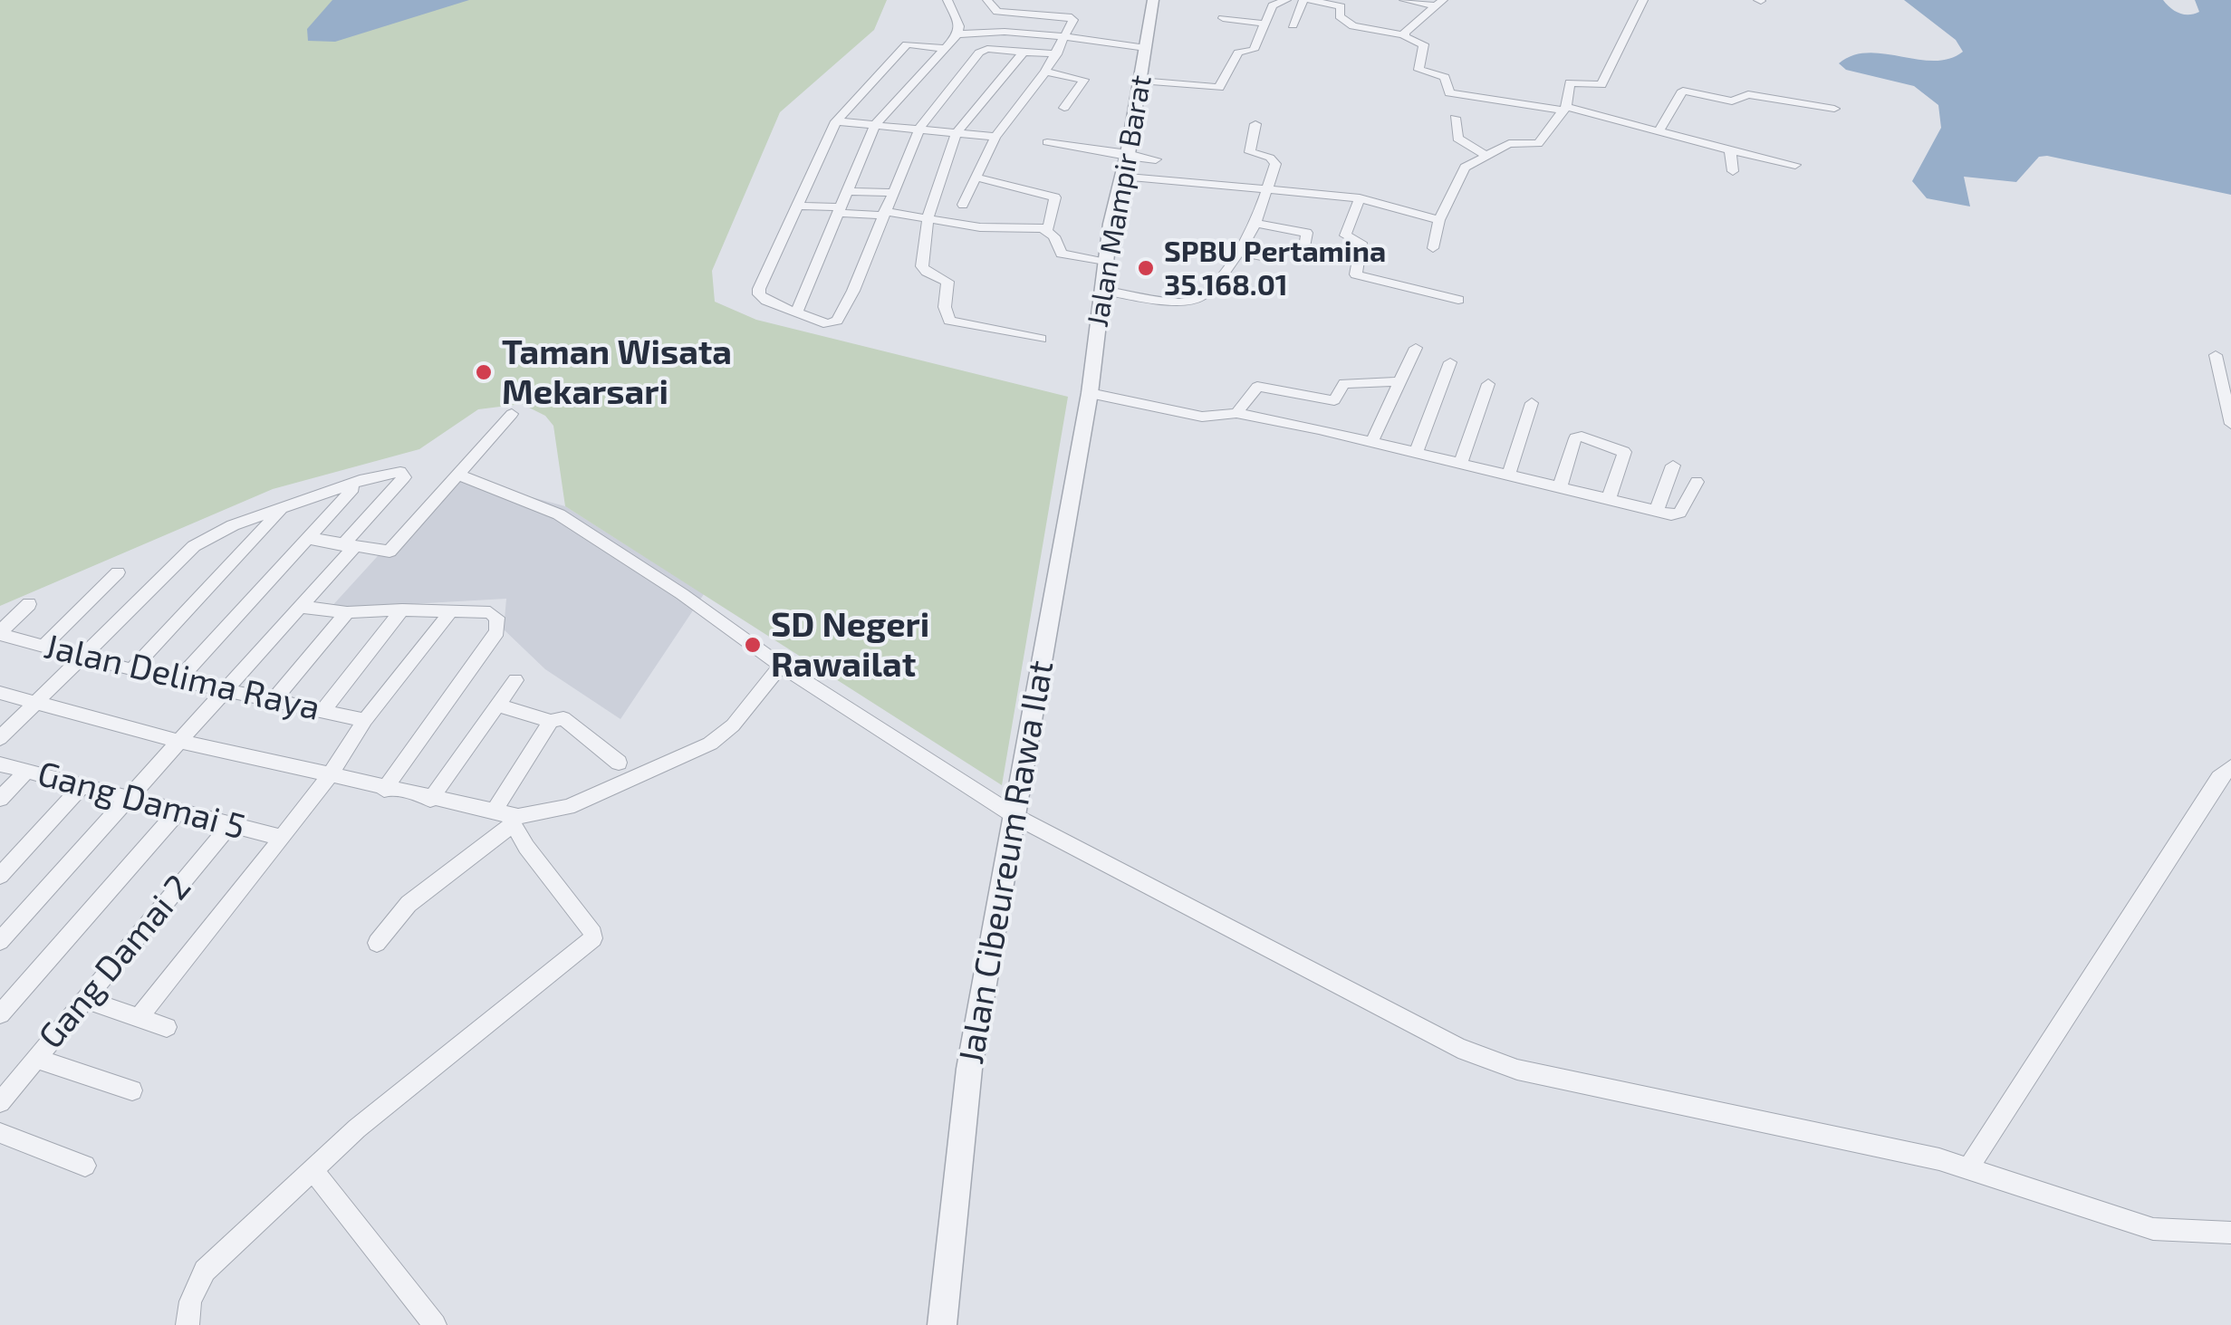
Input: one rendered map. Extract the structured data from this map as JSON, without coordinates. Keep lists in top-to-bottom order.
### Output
{
  "streets": {
    "street": [
      "Jalan Mampir Barat",
      "Jalan Delima Raya",
      "Gang Damai 5",
      "Jalan Cibeureum Rawa Ilat",
      "Gang Damai 2"
    ]
  },
  "crossings": [
    ["Jalan Mampir Barat", "Jalan Cibeureum Rawa Ilat"],
    ["Gang Damai 5", "Gang Damai 2"]
  ],
  "places": ["SPBU Pertamina 35.168.01", "Taman Wisata Mekarsari", "SD Negeri Rawailat"]
}
